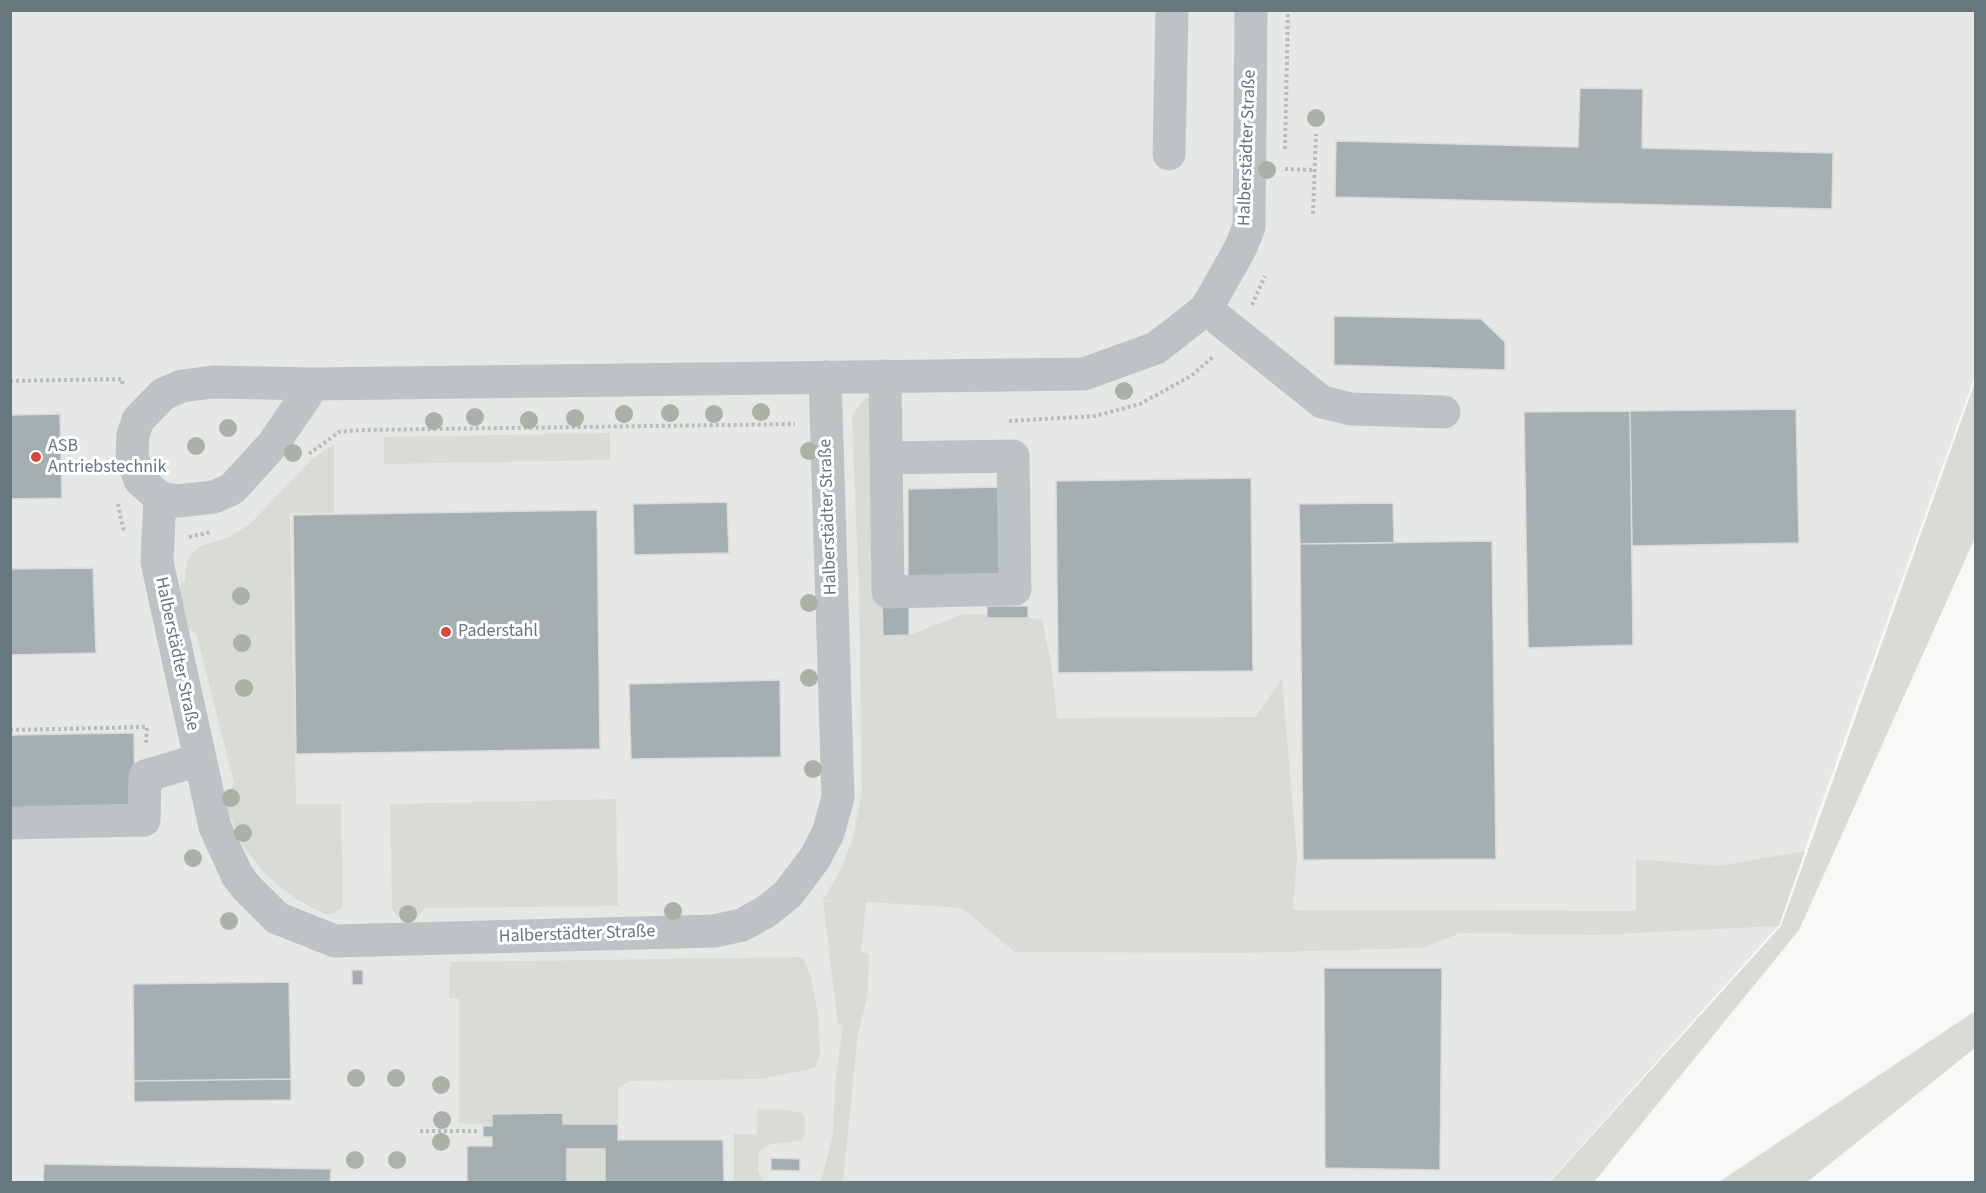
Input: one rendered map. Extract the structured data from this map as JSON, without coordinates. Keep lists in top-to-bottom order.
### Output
{
  "streets": {
    "street": ["Halberstädter Straße"]
  },
  "places": ["ASB Antriebstechnik", "Paderstahl"]
}
